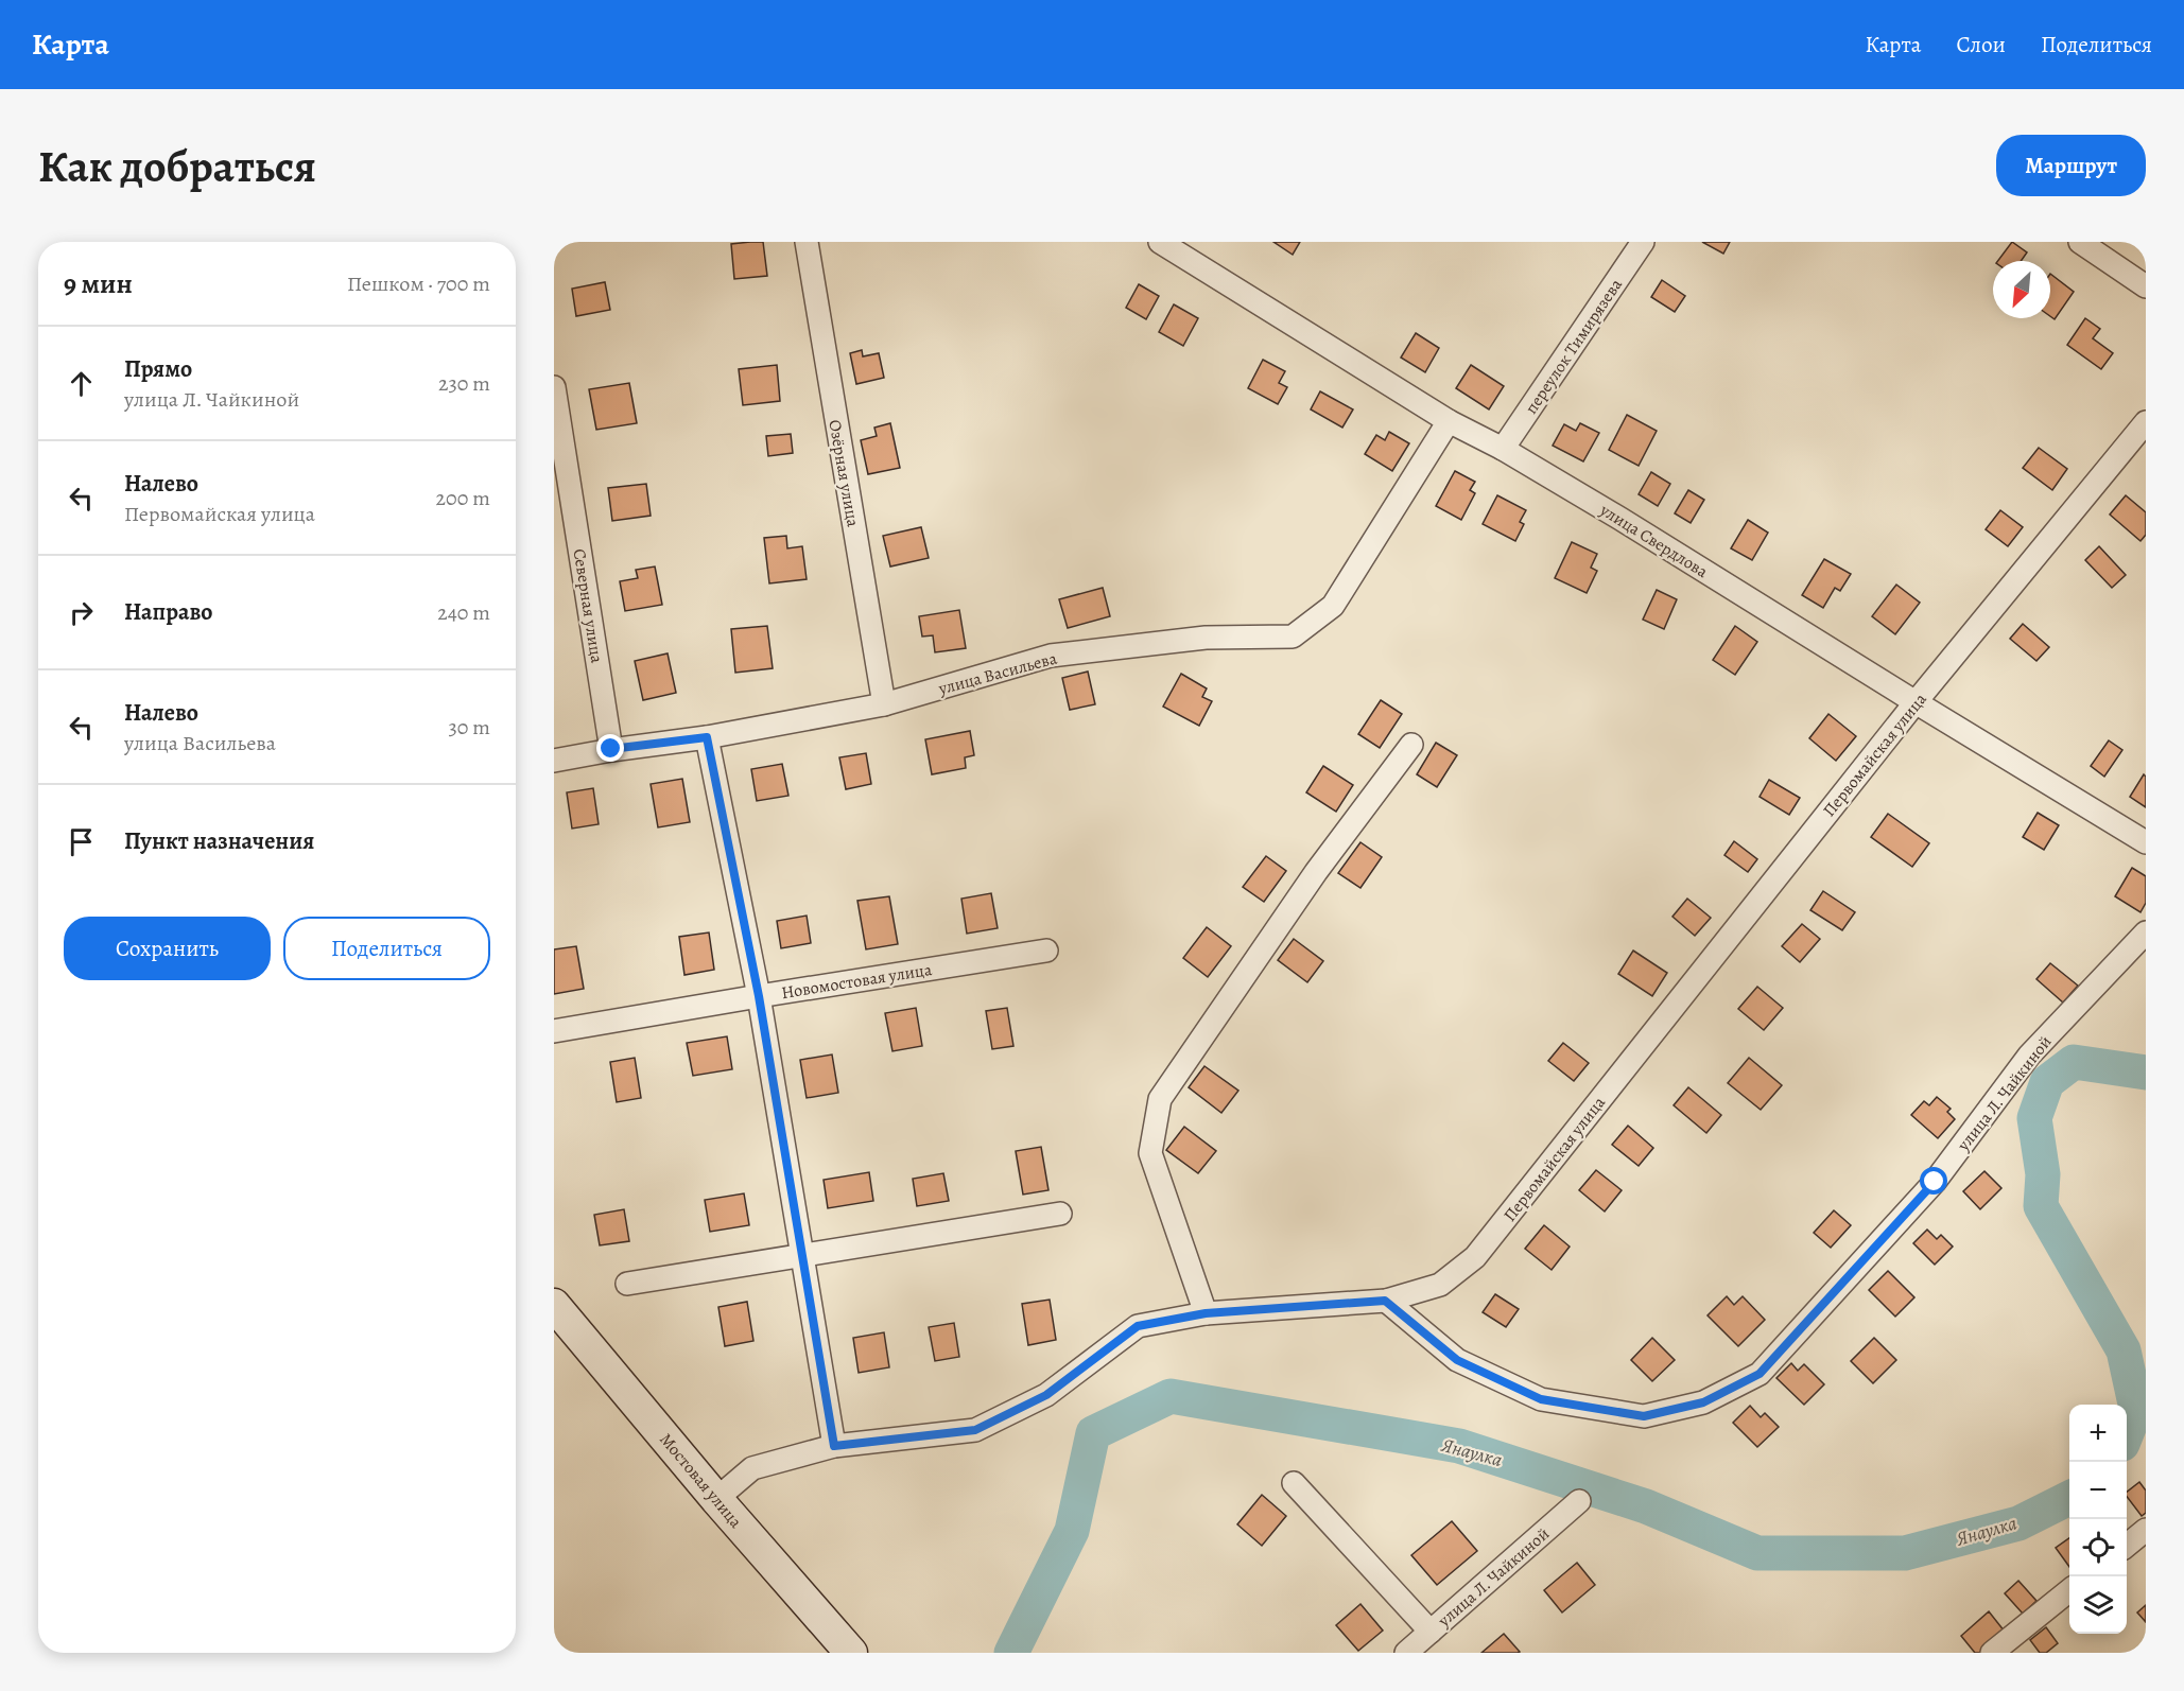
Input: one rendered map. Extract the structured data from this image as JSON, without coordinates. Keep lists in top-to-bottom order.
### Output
{
  "streets": {
    "main road": ["Мостовая улица"],
    "street": [
      "переулок Тимирязева",
      "Озёрная улица",
      "улица Свердлова",
      "Северная улица",
      "улица Васильева",
      "Первомайская улица",
      "Новомостовая улица",
      "улица Л. Чайкиной"
    ]
  },
  "crossings": [
    ["переулок Тимирязева", "улица Свердлова"],
    ["Озёрная улица", "улица Васильева"],
    ["улица Свердлова", "улица Васильева"],
    ["улица Свердлова", "Первомайская улица"],
    ["Северная улица", "улица Васильева"],
    ["Первомайская улица", "улица Л. Чайкиной"],
    ["Первомайская улица", "Мостовая улица"]
  ],
  "water": ["Янаулка"],
  "north": "bottom left",
  "page": {
    "header": "Карта",
    "nav": ["Карта", "Слои", "Поделиться"],
    "buttons": [
      "Маршрут",
      ["Сохранить", "Поделиться"]
    ],
    "title": "Как добраться",
    "heading": ["9 мин", "Пешком · 700 m"],
    "list": [
      ["Прямо", "улица Л. Чайкиной", "230 m"],
      ["Налево", "Первомайская улица", "200 m"],
      ["Направо", "240 m"],
      ["Налево", "улица Васильева", "30 m"],
      "Пункт назначения"
    ],
    "map_buttons": ["+", "−"]
  }
}
